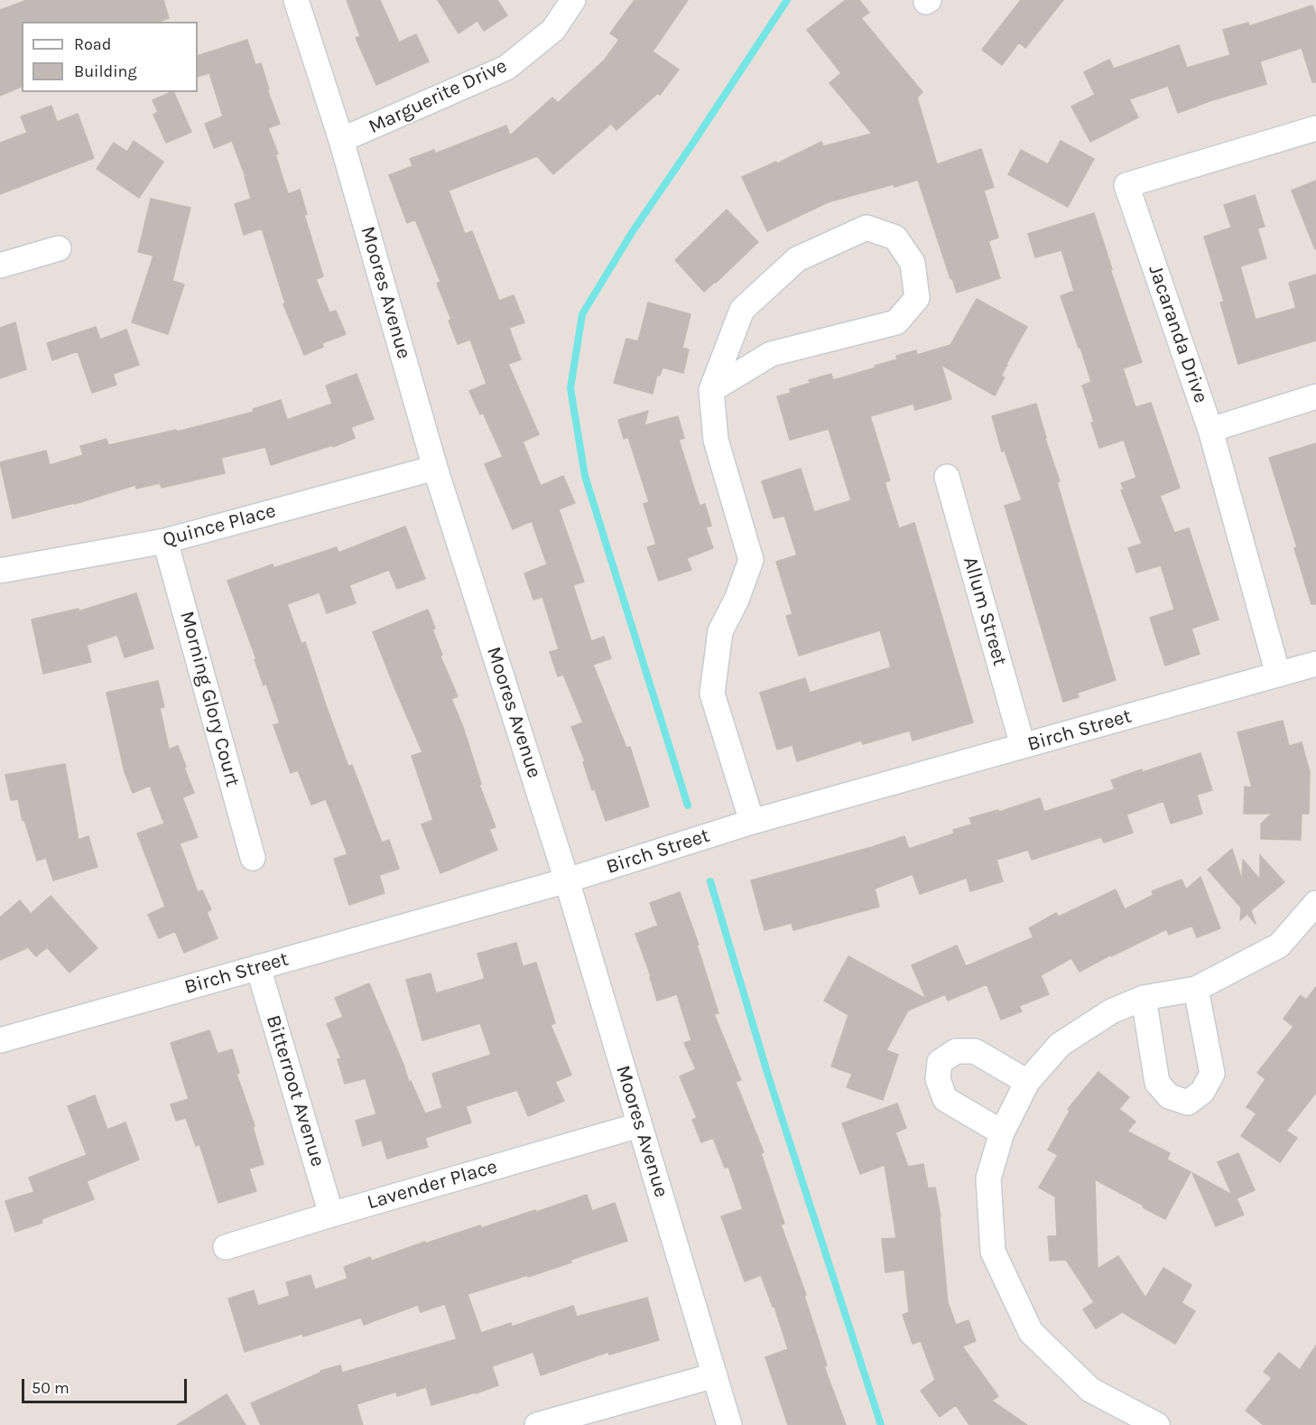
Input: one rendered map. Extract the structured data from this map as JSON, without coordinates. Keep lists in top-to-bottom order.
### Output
{
  "streets": {
    "street": [
      "Marguerite Drive",
      "Moores Avenue",
      "Jacaranda Drive",
      "Quince Place",
      "Allum Street",
      "Morning Glory Court",
      "Birch Street",
      "Bitterroot Avenue",
      "Lavender Place"
    ]
  },
  "crossings": [
    ["Marguerite Drive", "Moores Avenue"],
    ["Moores Avenue", "Quince Place"],
    ["Moores Avenue", "Birch Street"],
    ["Moores Avenue", "Lavender Place"],
    ["Jacaranda Drive", "Birch Street"],
    ["Quince Place", "Morning Glory Court"],
    ["Allum Street", "Birch Street"],
    ["Birch Street", "Bitterroot Avenue"],
    ["Bitterroot Avenue", "Lavender Place"]
  ],
  "legend": ["Road", "Building"],
  "scale_bar": "50 m"
}
